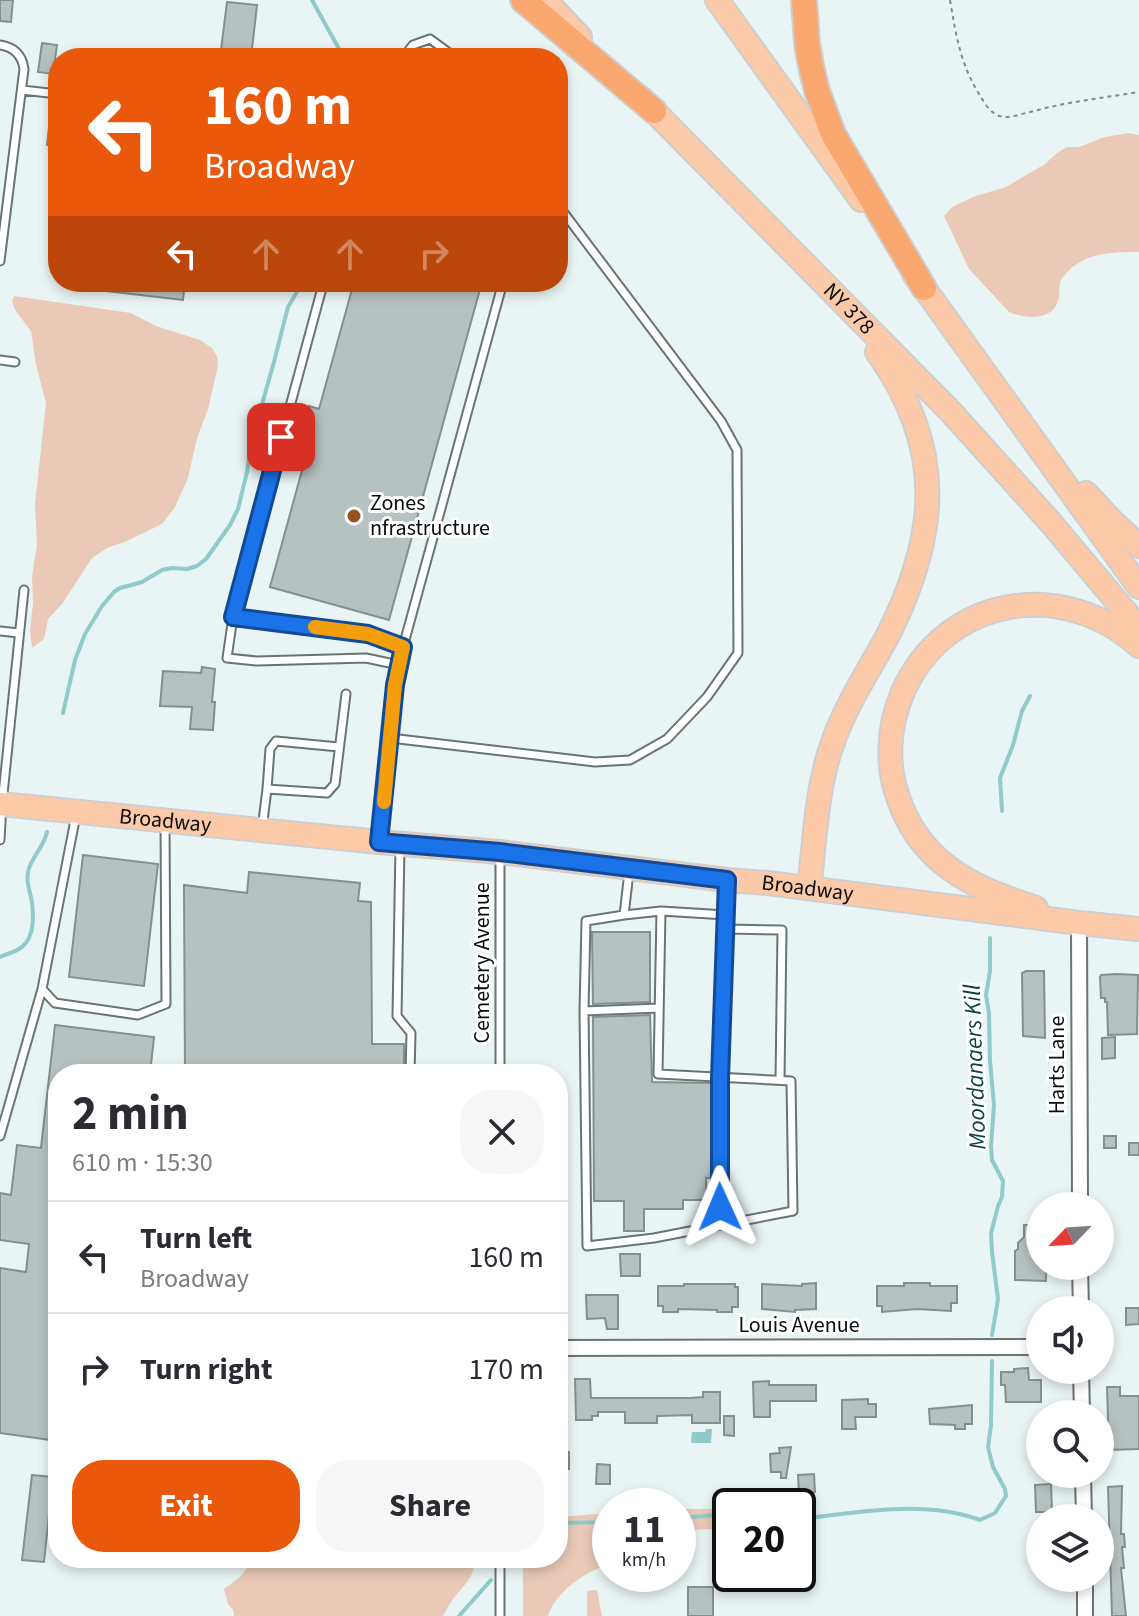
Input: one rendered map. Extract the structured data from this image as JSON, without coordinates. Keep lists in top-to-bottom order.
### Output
{
  "streets": {
    "main road": ["NY 378", "Broadway"],
    "street": ["Harts Lane", "Louis Avenue"],
    "lane": ["Cemetery Avenue"]
  },
  "crossings": [
    ["Broadway", "Cemetery Avenue"],
    ["Broadway", "Harts Lane"]
  ],
  "water": ["Moordanaers Kill"],
  "places": ["Zones nfrastructure"],
  "north": "bottom left",
  "page": {
    "turn": ["160 m", "Broadway"],
    "heading": ["2 min", "610 m · 15:30"],
    "list": [
      {
        "name": "Turn left",
        "note": "Broadway",
        "value": "160 m"
      },
      {
        "name": "Turn right",
        "value": "170 m"
      }
    ],
    "buttons": ["Exit", "Share"],
    "speed": "11 km/h",
    "limit": "20"
  }
}
